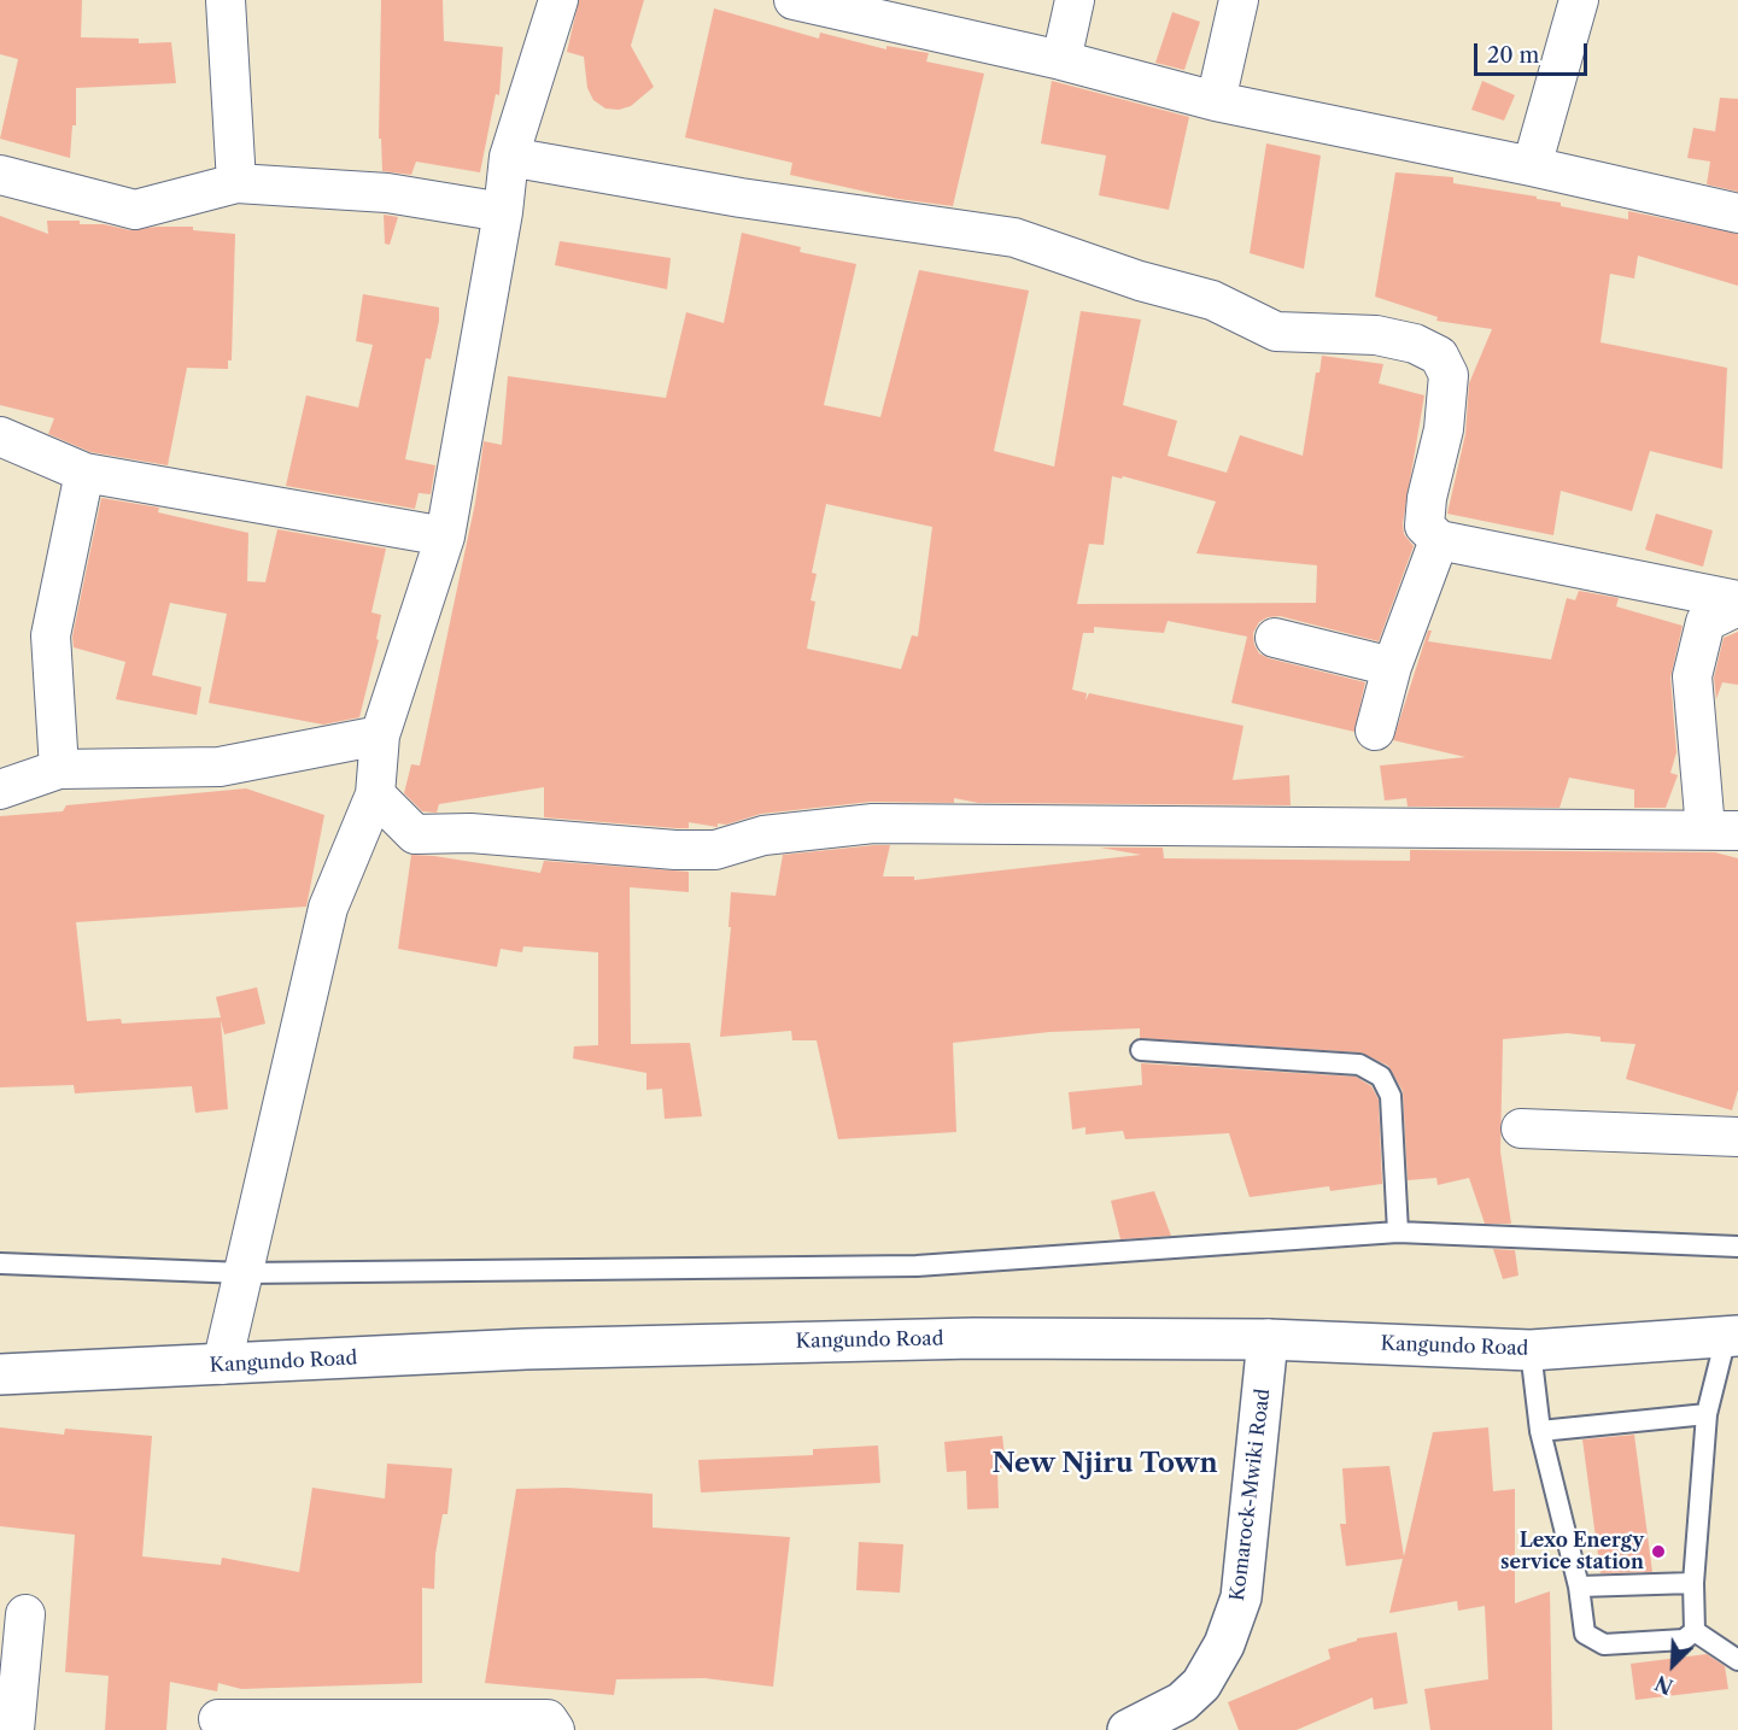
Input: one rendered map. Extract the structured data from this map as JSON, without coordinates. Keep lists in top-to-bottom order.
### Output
{
  "streets": {
    "main road": ["Kangundo Road", "Komarock-Mwiki Road"]
  },
  "crossings": [
    ["Kangundo Road", "Komarock-Mwiki Road"]
  ],
  "districts": ["New Njiru Town"],
  "places": ["Lexo Energy service station"],
  "scale_bar": "20 m",
  "north": "bottom left"
}
